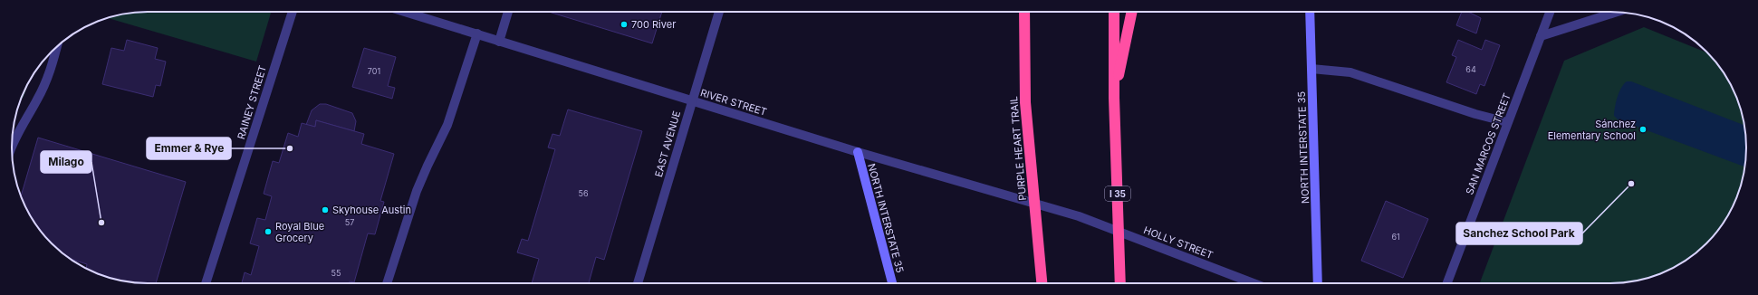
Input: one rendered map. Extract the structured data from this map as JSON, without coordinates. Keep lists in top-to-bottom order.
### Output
{
  "streets": {
    "highway": ["PURPLE HEART TRAIL", "I 35"],
    "main road": ["NORTH INTERSTATE 35"],
    "street": [
      "RAINEY STREET",
      "RIVER STREET",
      "EAST AVENUE",
      "SAN MARCOS STREET",
      "HOLLY STREET"
    ]
  },
  "crossings": [
    ["RIVER STREET", "EAST AVENUE"],
    ["RIVER STREET", "NORTH INTERSTATE 35"],
    ["RIVER STREET", "HOLLY STREET"]
  ],
  "places": [
    "700 River",
    "Sánchez Elementary School",
    "Emmer & Rye",
    "Sanchez School Park",
    "Skyhouse Austin",
    "Milago",
    "Royal Blue Grocery"
  ],
  "house_numbers": [
    "64",
    "701",
    "56",
    "57",
    "61",
    "55"
  ]
}
